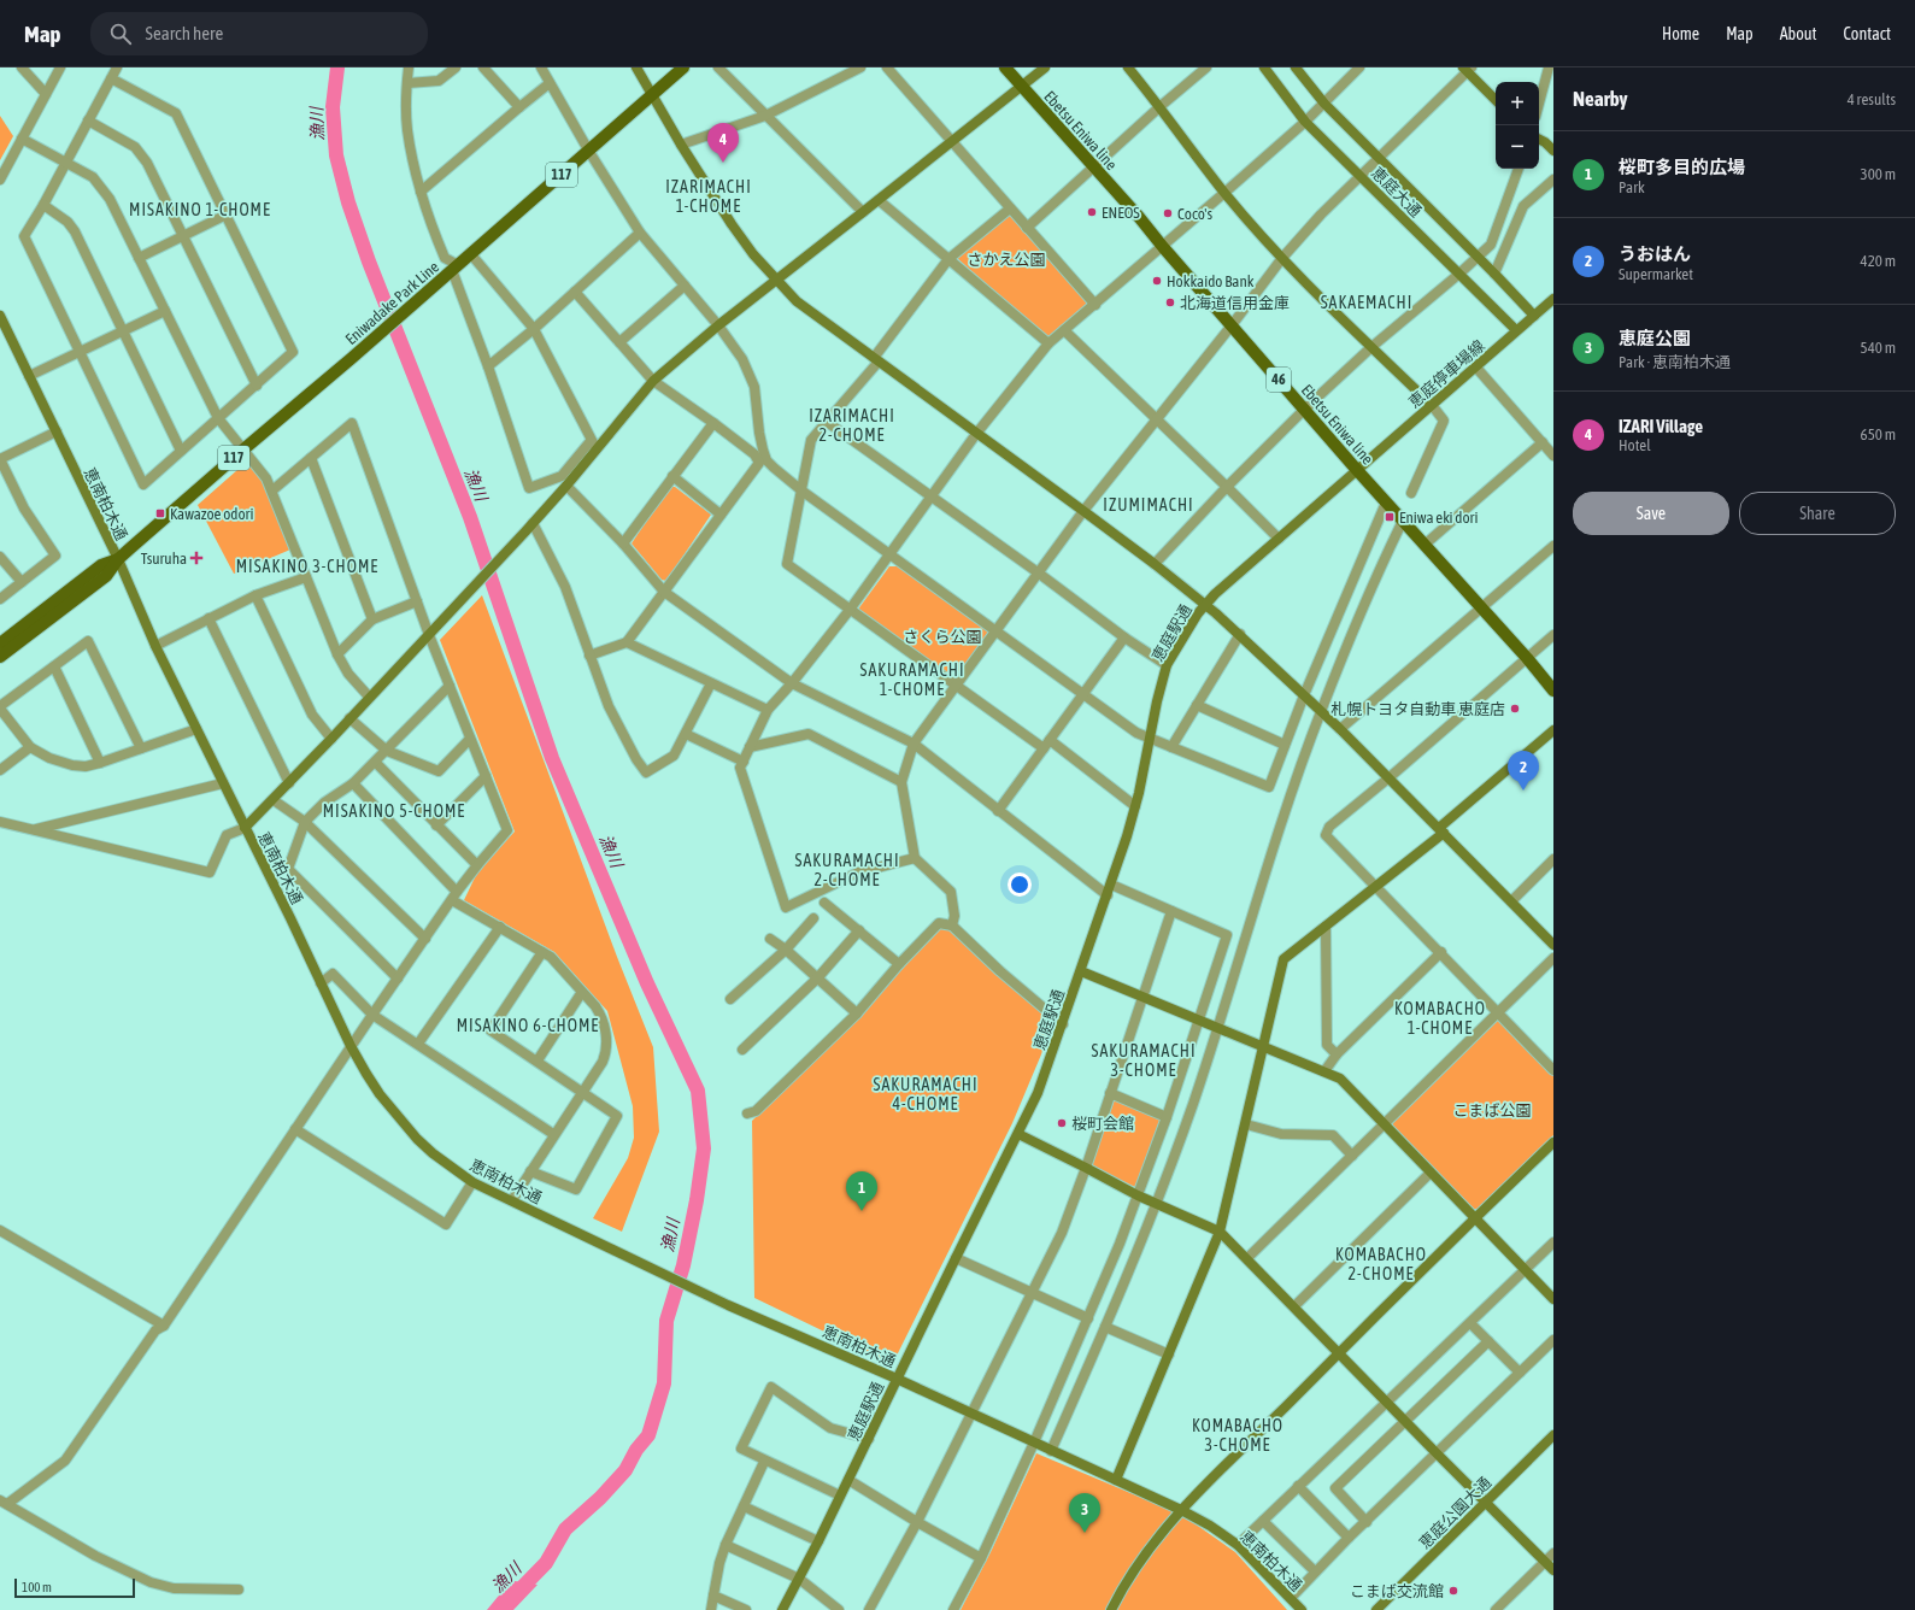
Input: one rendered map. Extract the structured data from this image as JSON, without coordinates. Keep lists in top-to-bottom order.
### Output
{
  "streets": {
    "main road": [
      "Ebetsu Eniwa line",
      "117",
      "Eniwadake Park Line",
      "46"
    ],
    "street": [
      "恵庭大通",
      "恵庭停車場線",
      "恵南柏木通",
      "恵庭駅通",
      "恵庭公園大通"
    ]
  },
  "crossings": [
    ["Ebetsu Eniwa line", "恵庭停車場線"],
    ["Ebetsu Eniwa line", "恵庭駅通"],
    ["恵庭大通", "恵庭停車場線"],
    ["Eniwadake Park Line", "恵南柏木通"],
    ["恵庭停車場線", "恵庭駅通"],
    ["恵南柏木通", "恵庭駅通"]
  ],
  "districts": [
    "IZARIMACHI 1-CHOME",
    "MISAKINO 1-CHOME",
    "SAKAEMACHI",
    "IZARIMACHI 2-CHOME",
    "IZUMIMACHI",
    "MISAKINO 3-CHOME",
    "SAKURAMACHI 1-CHOME",
    "MISAKINO 5-CHOME",
    "SAKURAMACHI 2-CHOME",
    "KOMABACHO 1-CHOME",
    "MISAKINO 6-CHOME",
    "SAKURAMACHI 3-CHOME",
    "SAKURAMACHI 4-CHOME",
    "KOMABACHO 2-CHOME",
    "KOMABACHO 3-CHOME"
  ],
  "water": ["漁川"],
  "parks": ["さかえ公園", "さくら公園", "こまば公園"],
  "places": {
    "other": [
      "ENEOS",
      "Coco's",
      "Hokkaido Bank",
      "北海道信用金庫",
      "札幌トヨタ自動車 恵庭店",
      "桜町会館",
      "こまば交流館"
    ],
    "transit": ["Kawazoe odori", "Eniwa eki dori"],
    "health": ["Tsuruha"]
  },
  "scale_bar": "100 m",
  "page": {
    "header": "Map",
    "search": "Search here",
    "nav": [
      "Home",
      "Map",
      "About",
      "Contact"
    ],
    "heading": ["Nearby", "4 results"],
    "map_buttons": ["+", "−"],
    "pins": [
      "4",
      "2",
      "1",
      "3"
    ],
    "list": [
      {
        "mark": "1",
        "name": "桜町多目的広場",
        "note": "Park",
        "value": "300 m"
      },
      {
        "mark": "2",
        "name": "うおはん",
        "note": "Supermarket",
        "value": "420 m"
      },
      {
        "mark": "3",
        "name": "恵庭公園",
        "note": "Park · 恵南柏木通",
        "value": "540 m"
      },
      {
        "mark": "4",
        "name": "IZARI Village",
        "note": "Hotel",
        "value": "650 m"
      }
    ],
    "buttons": ["Save", "Share"],
    "scale": "100 m"
  }
}
